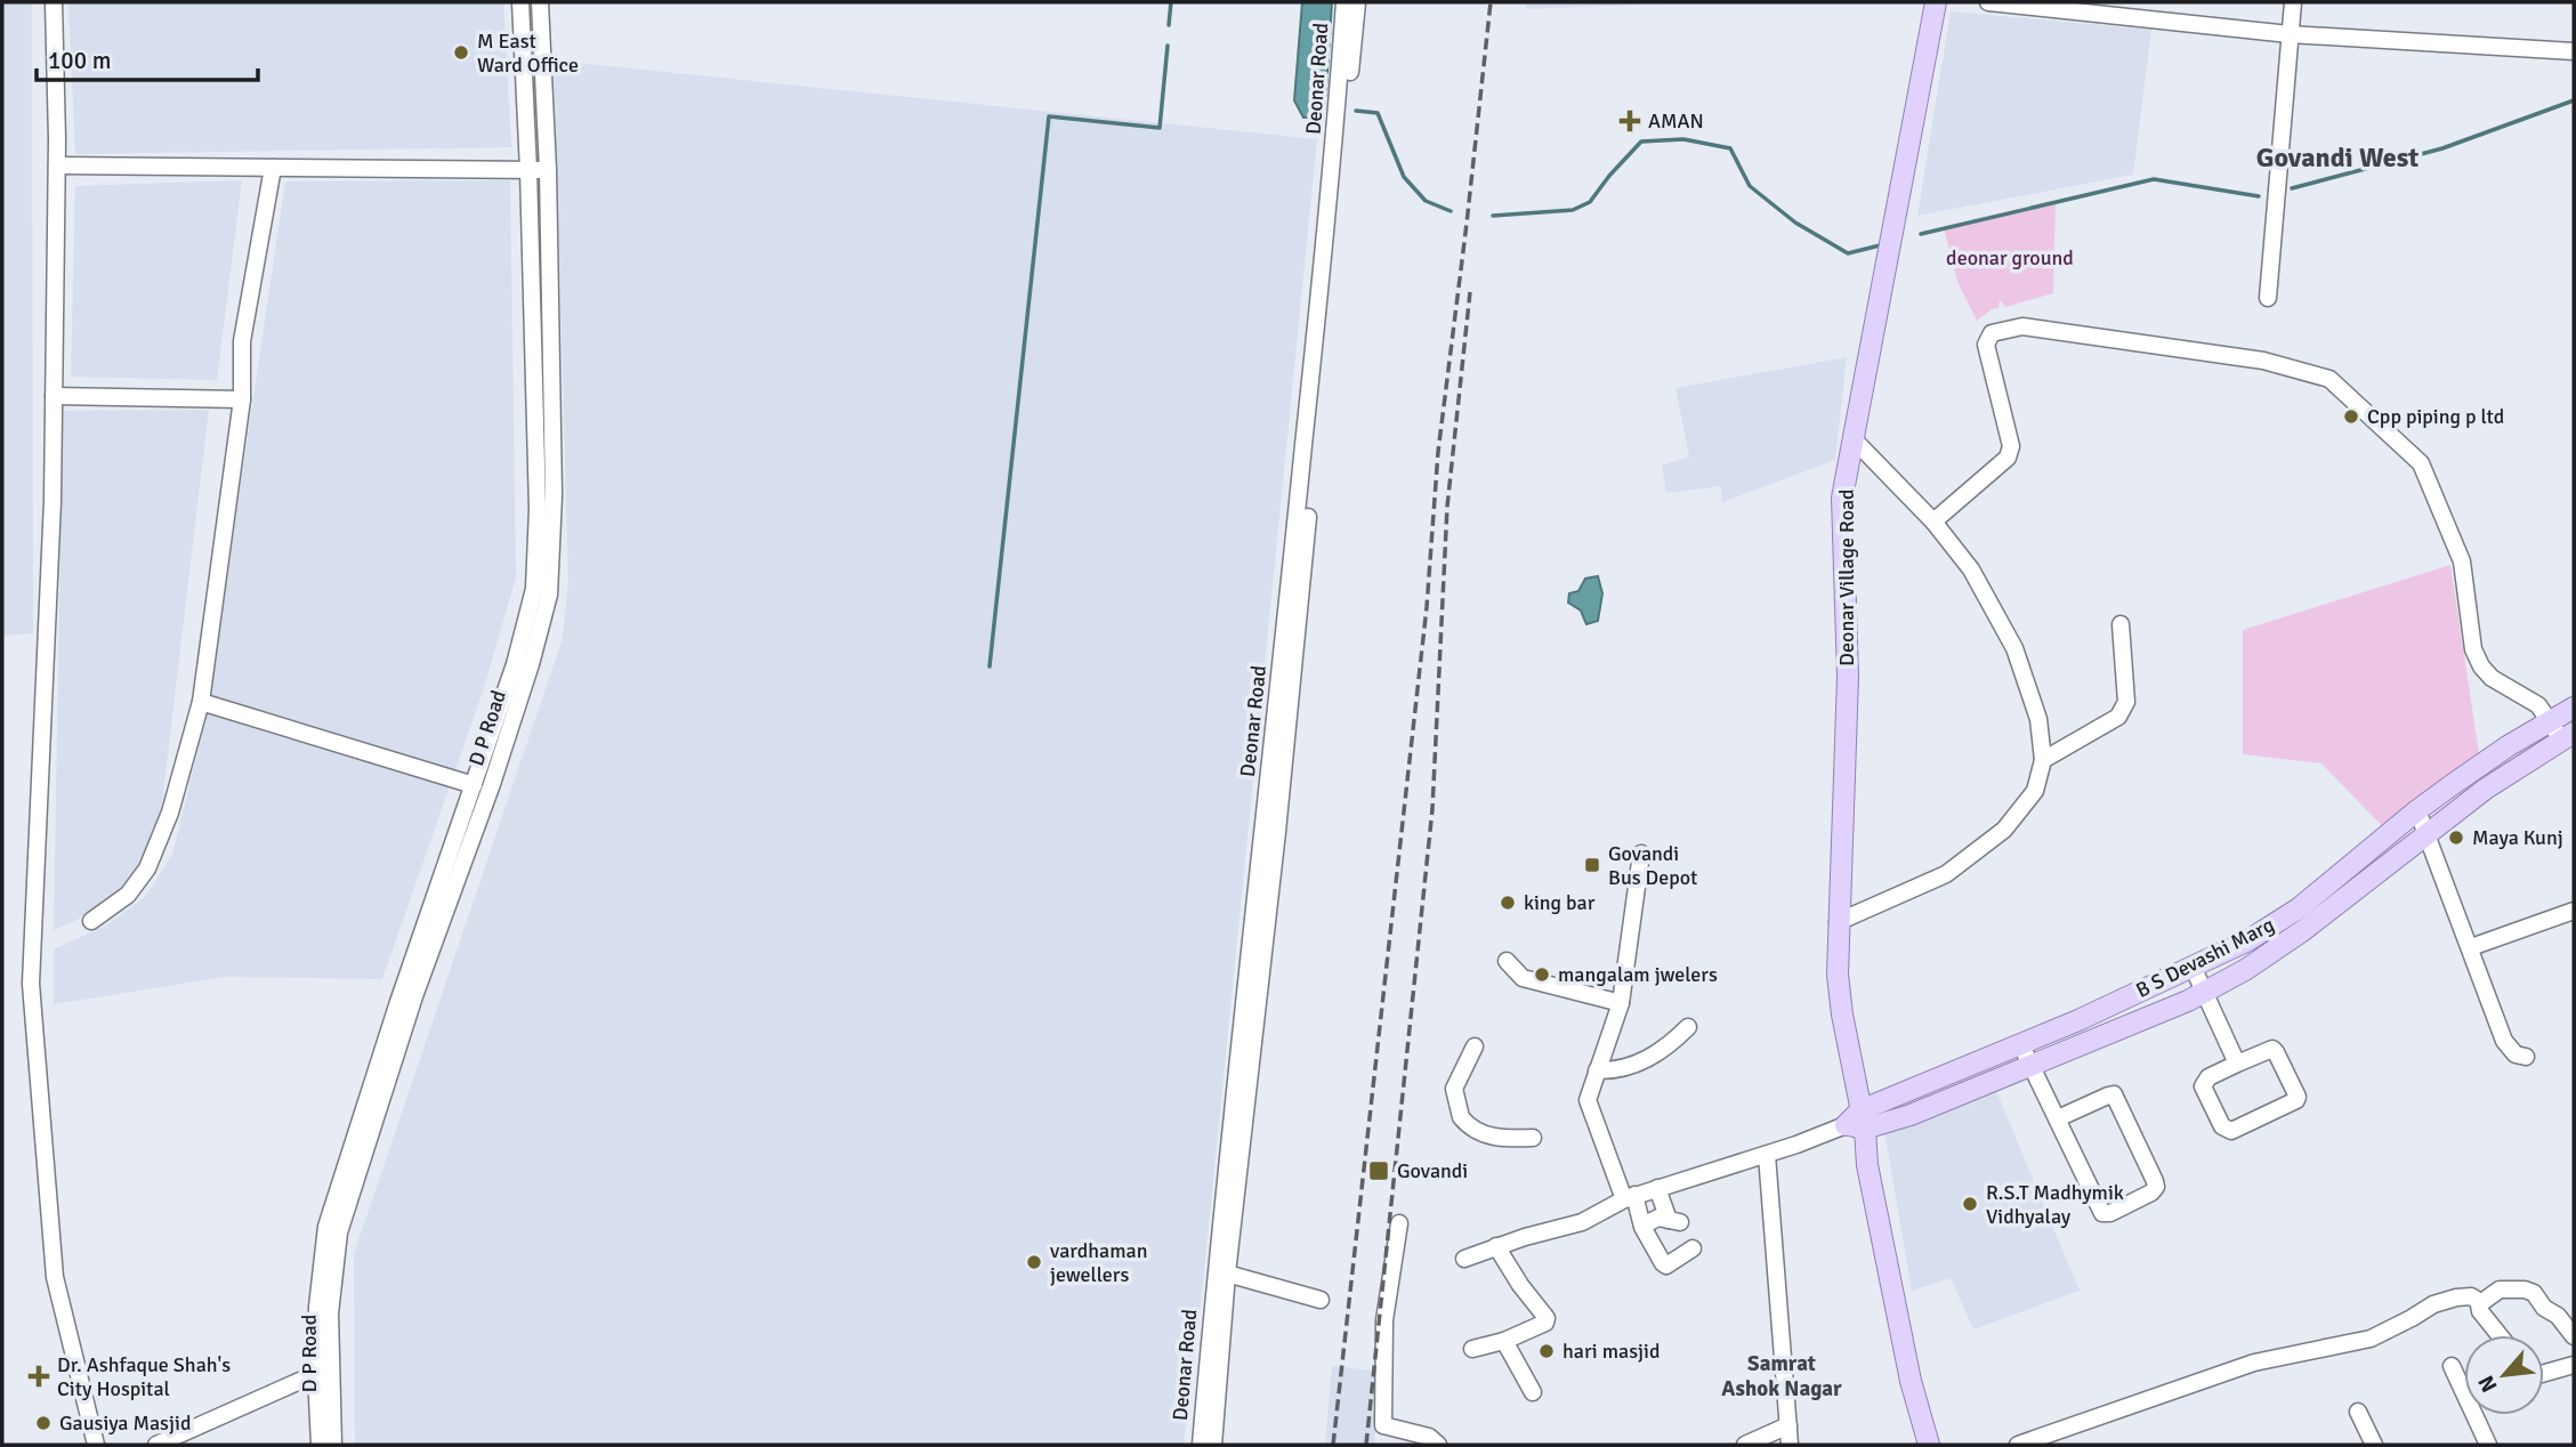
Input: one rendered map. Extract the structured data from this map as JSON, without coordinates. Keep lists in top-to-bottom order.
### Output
{
  "streets": {
    "main road": ["Deonar Village Road", "B S Devashi Marg"],
    "street": ["Deonar Road", "D P Road"]
  },
  "crossings": [
    ["Deonar Village Road", "B S Devashi Marg"]
  ],
  "districts": ["Govandi West", "Samrat Ashok Nagar"],
  "parks": ["deonar ground"],
  "places": {
    "other": [
      "M East Ward Office",
      "Cpp piping p ltd",
      "Maya Kunj",
      "king bar",
      "mangalam jwelers",
      "R.S.T Madhymik Vidhyalay",
      "vardhaman jewellers",
      "hari masjid",
      "Gausiya Masjid"
    ],
    "health": ["AMAN", "Dr. Ashfaque Shah's City Hospital"],
    "transit": ["Govandi Bus Depot", "Govandi"]
  },
  "scale_bar": "100 m",
  "north": "bottom left"
}
